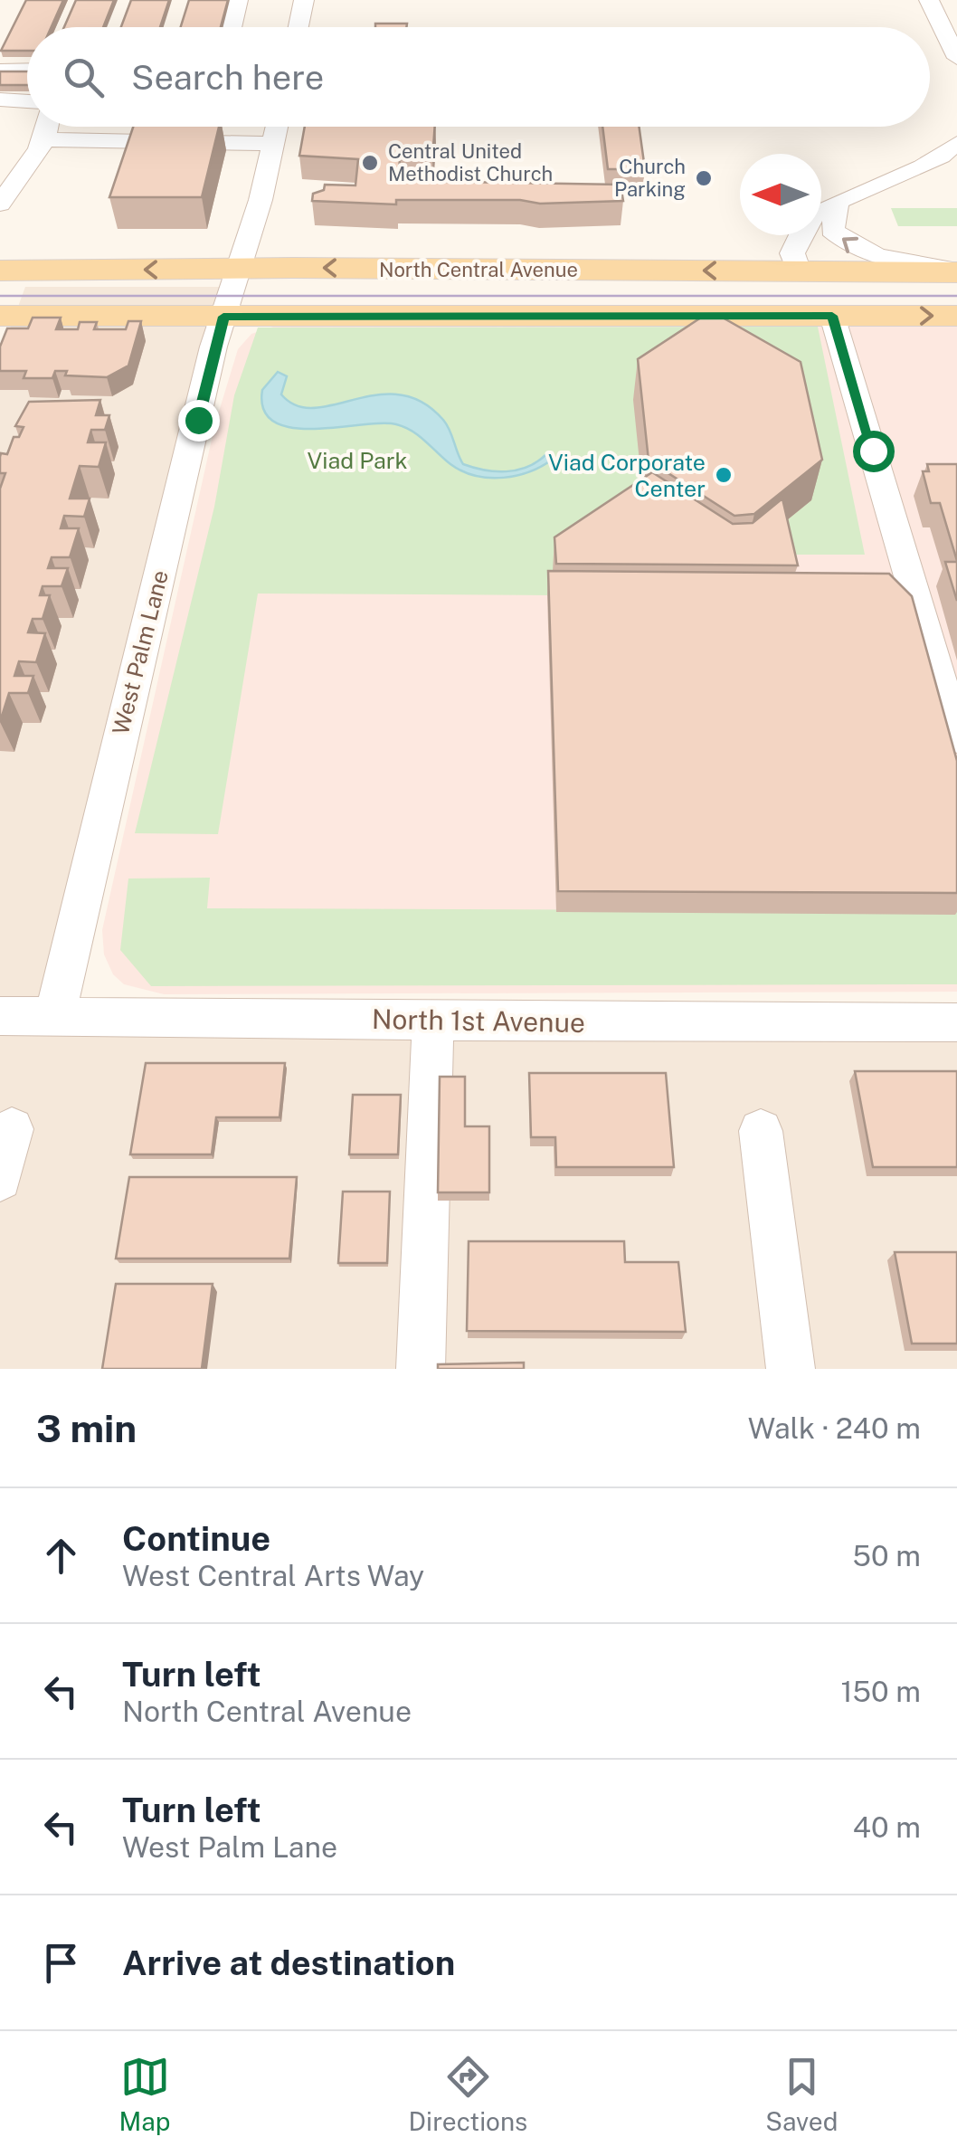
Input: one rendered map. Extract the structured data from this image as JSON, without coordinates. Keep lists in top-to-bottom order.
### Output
{
  "streets": {
    "main road": ["North Central Avenue"],
    "street": ["West Palm Lane", "North 1st Avenue"]
  },
  "crossings": [
    ["North Central Avenue", "West Palm Lane"],
    ["West Palm Lane", "North 1st Avenue"]
  ],
  "parks": ["Viad Park"],
  "places": ["Central United Methodist Church", "Church Parking", "Viad Corporate Center"],
  "north": "left",
  "page": {
    "search": "Search here",
    "heading": ["3 min", "Walk · 240 m"],
    "list": [
      ["Continue", "West Central Arts Way", "50 m"],
      ["Turn left", "North Central Avenue", "150 m"],
      ["Turn left", "West Palm Lane", "40 m"],
      "Arrive at destination"
    ],
    "nav": ["Map", "Directions", "Saved"]
  }
}
